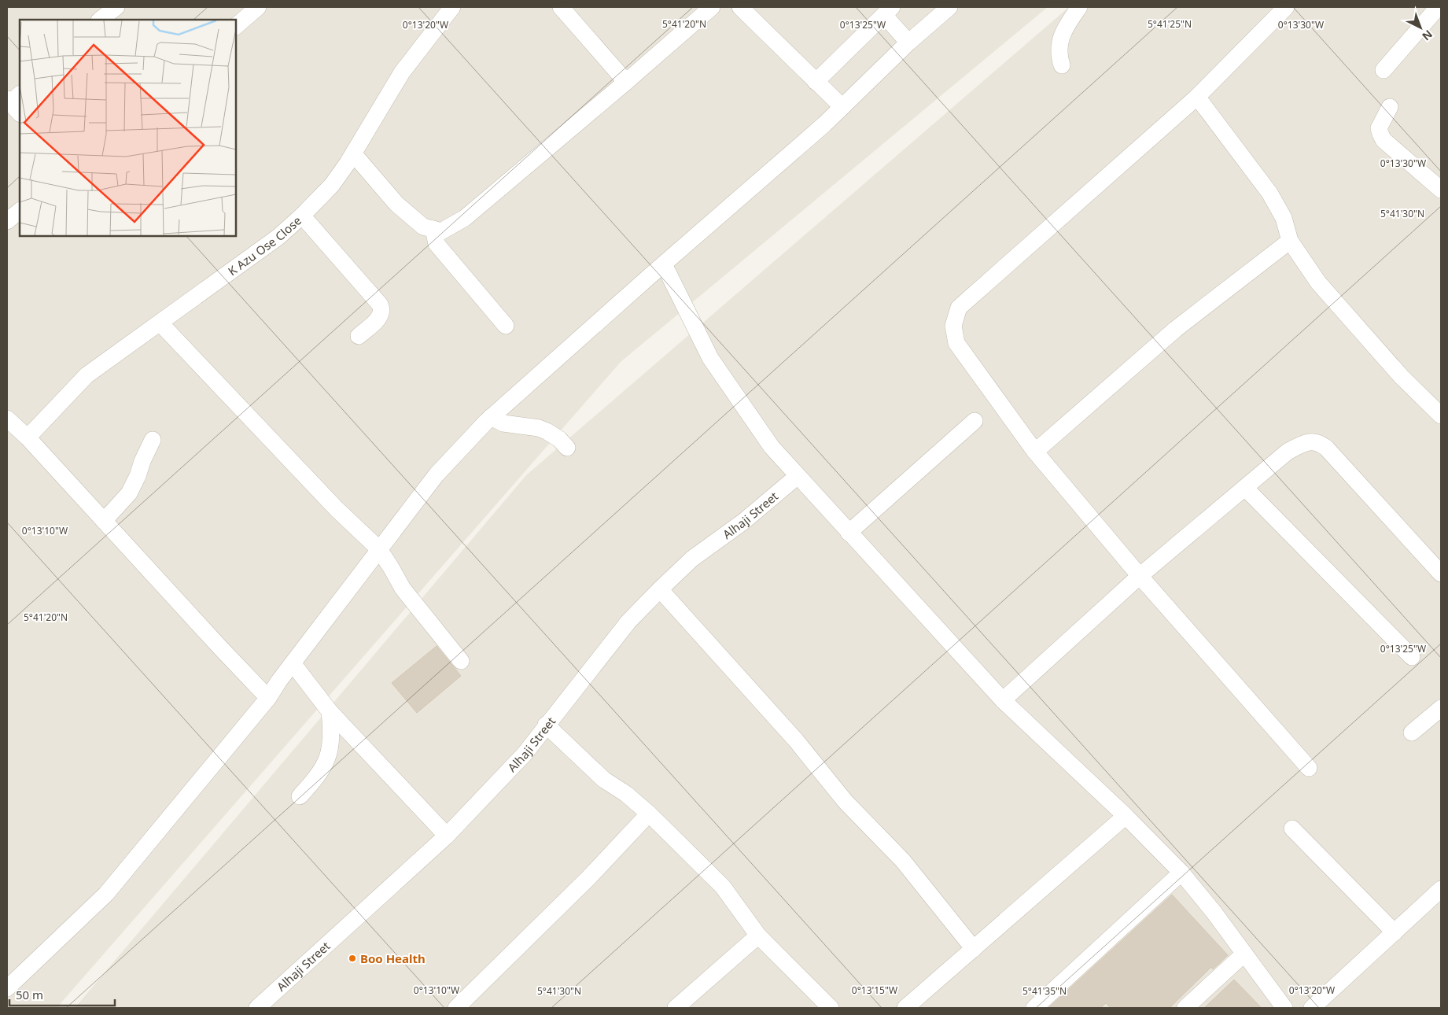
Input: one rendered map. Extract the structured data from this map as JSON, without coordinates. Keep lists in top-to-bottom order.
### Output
{
  "streets": {
    "street": ["K Azu Ose Close", "Alhaji Street"]
  },
  "places": ["Boo Health"],
  "scale_bar": "50 m",
  "north": "bottom right",
  "coordinates": [
    "5°41'20\"N",
    "5°41'25\"N",
    "0°13'20\"W",
    "0°13'25\"W",
    "0°13'30\"W",
    "5°41'30\"N",
    "0°13'10\"W",
    "0°13'15\"W",
    "5°41'35\"N"
  ]
}
